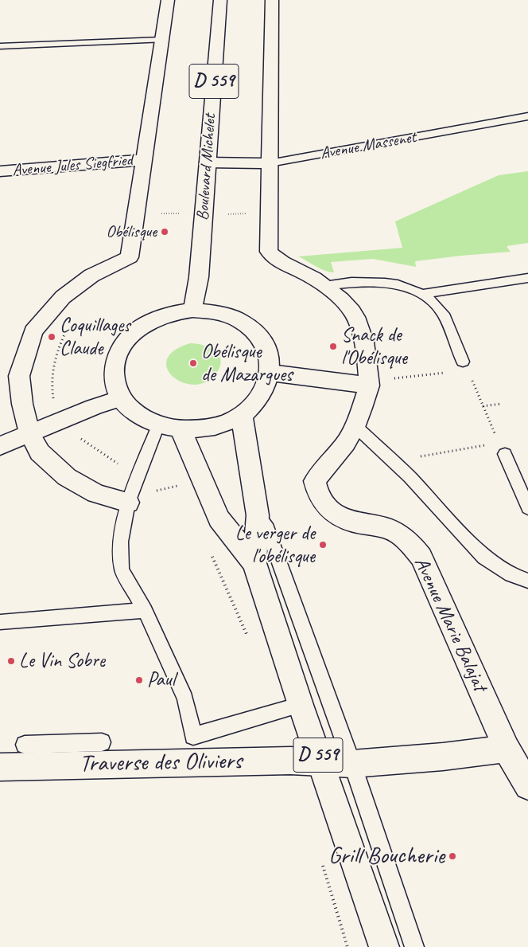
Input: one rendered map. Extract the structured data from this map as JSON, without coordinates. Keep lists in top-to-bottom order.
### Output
{
  "streets": {
    "street": [
      "D 559",
      "Avenue Massenet",
      "Avenue Jules Siegfried",
      "Boulevard Michelet",
      "Avenue Marie Balajat",
      "Traverse des Oliviers"
    ]
  },
  "crossings": [
    ["D 559", "Boulevard Michelet"],
    ["D 559", "Traverse des Oliviers"],
    ["Avenue Massenet", "Boulevard Michelet"],
    ["Avenue Marie Balajat", "Traverse des Oliviers"]
  ],
  "places": [
    "Obélisque",
    "Coquillages Claude",
    "Snack de l'Obélisque",
    "Obélisque de Mazargues",
    "Le verger de l'obélisque",
    "Le Vin Sobre",
    "Paul",
    "Grill Boucherie"
  ]
}
